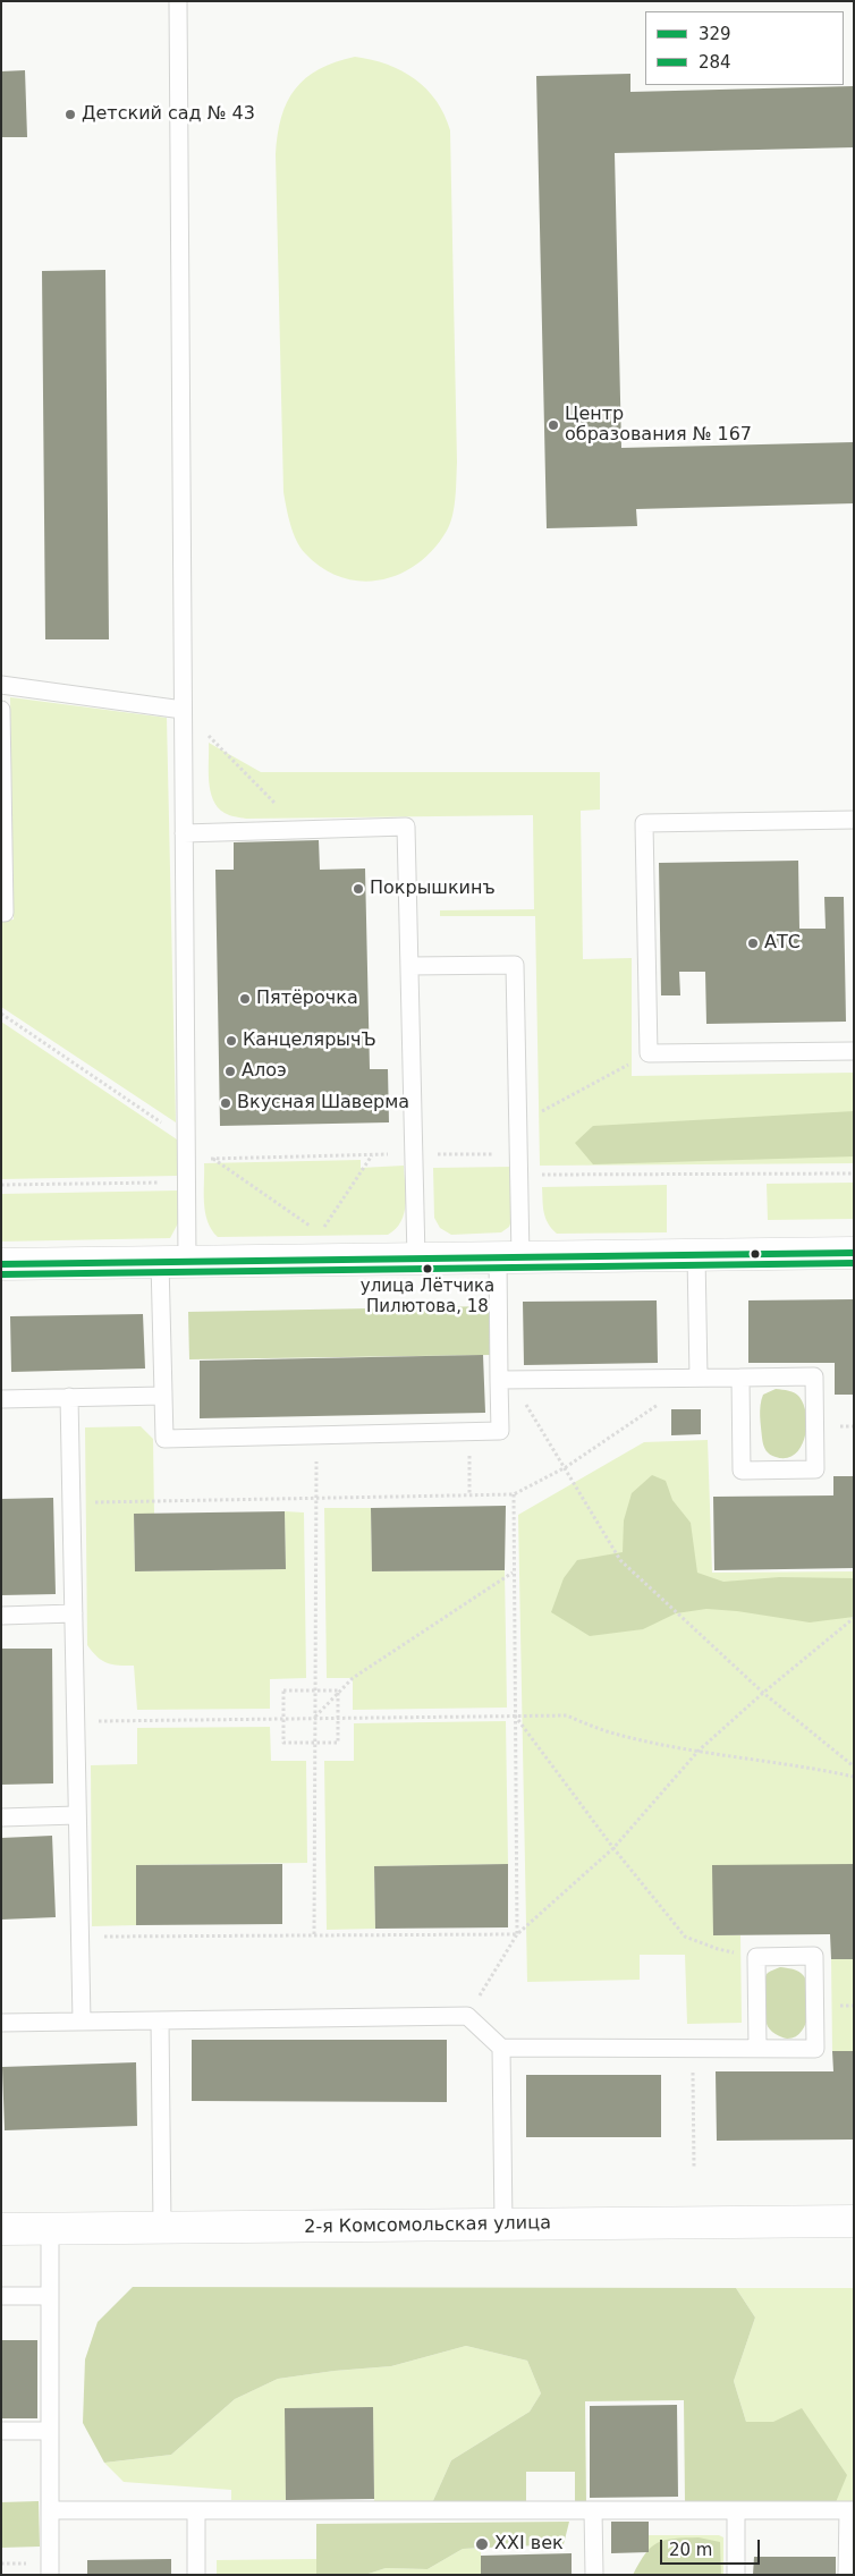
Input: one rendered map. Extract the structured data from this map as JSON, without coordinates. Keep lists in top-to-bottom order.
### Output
{
  "streets": {
    "street": ["2-я Комсомольская улица"]
  },
  "places": [
    "Детский сад № 43",
    "Центр образования № 167",
    "Покрышкинъ",
    "АТС",
    "Пятёрочка",
    "КанцелярычЪ",
    "Алоэ",
    "Вкусная Шаверма",
    "улица Лётчика Пилютова, 18",
    "XXI век"
  ],
  "lines": ["transit line 329", "transit line 284"],
  "legend": ["329", "284"],
  "scale_bar": "20 m"
}
